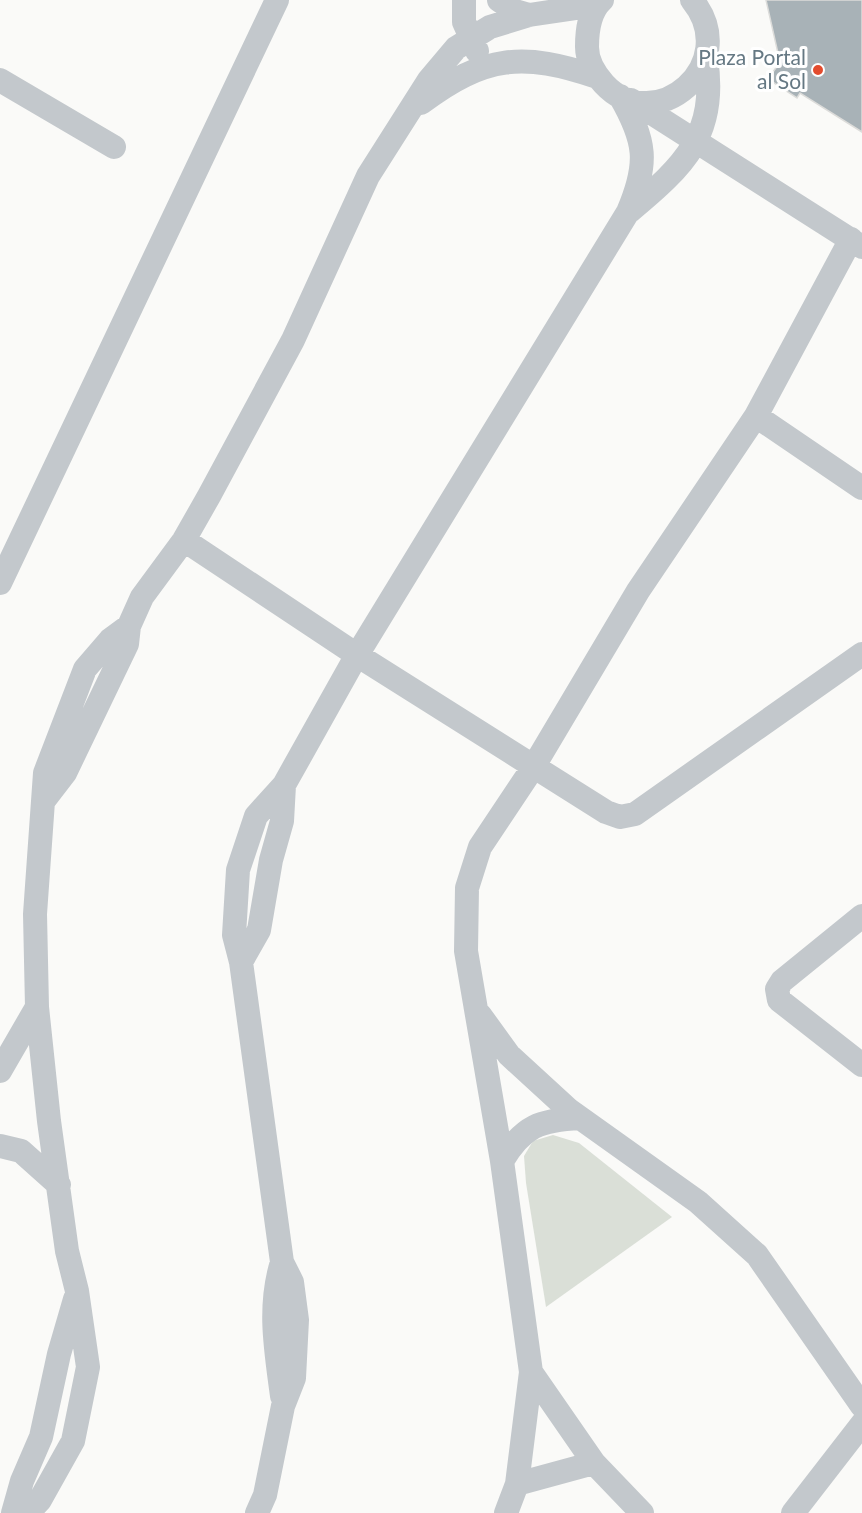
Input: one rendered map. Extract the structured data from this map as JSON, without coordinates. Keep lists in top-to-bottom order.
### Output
{
  "places": ["Plaza Portal al Sol"]
}
